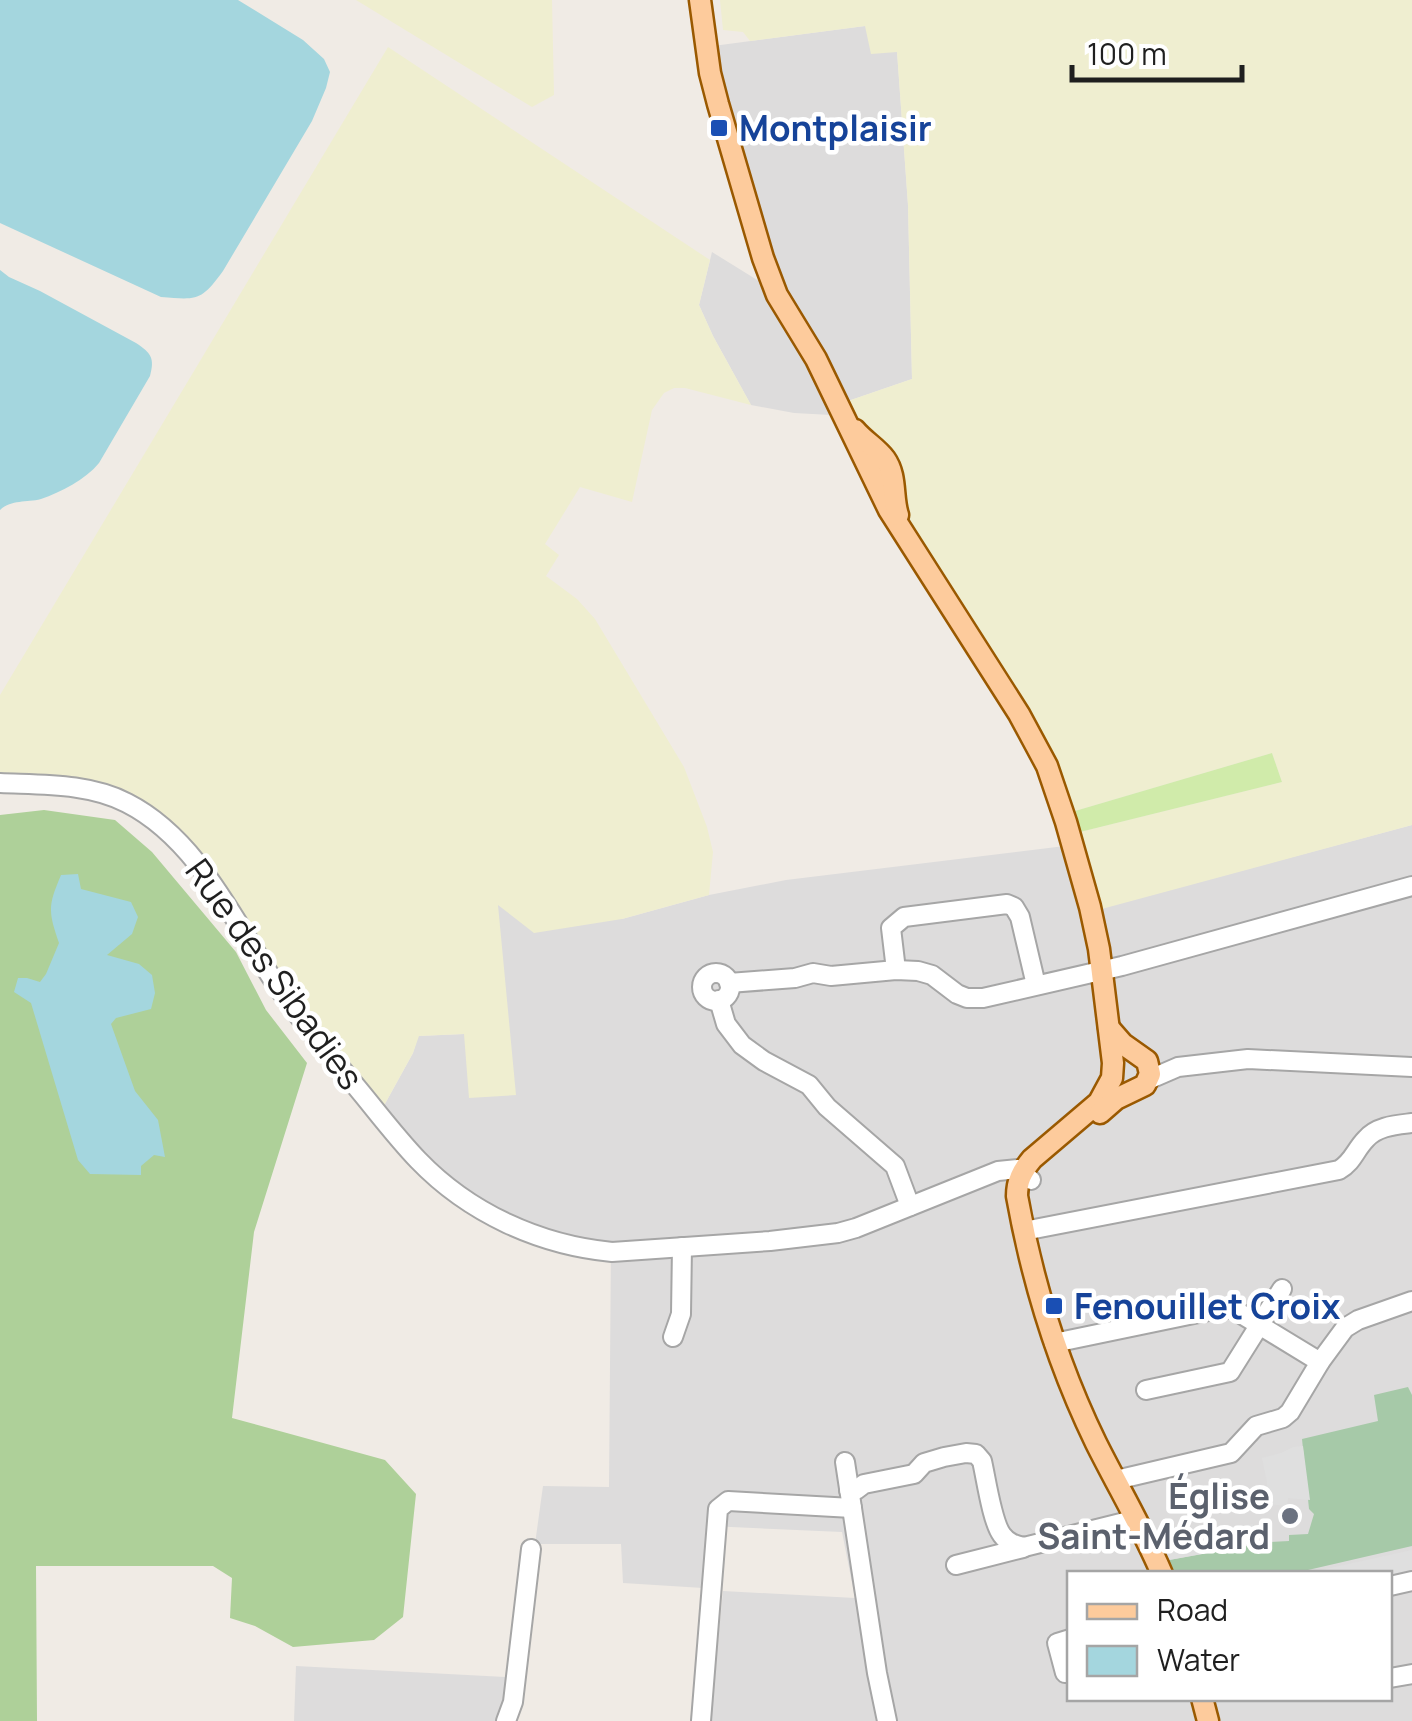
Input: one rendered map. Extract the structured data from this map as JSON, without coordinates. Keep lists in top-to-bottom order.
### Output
{
  "streets": {
    "street": ["Rue des Sibadies"]
  },
  "places": {
    "transit": ["Montplaisir", "Fenouillet Croix"],
    "other": ["Église Saint-Médard"]
  },
  "legend": ["Road", "Water"],
  "scale_bar": "100 m"
}
